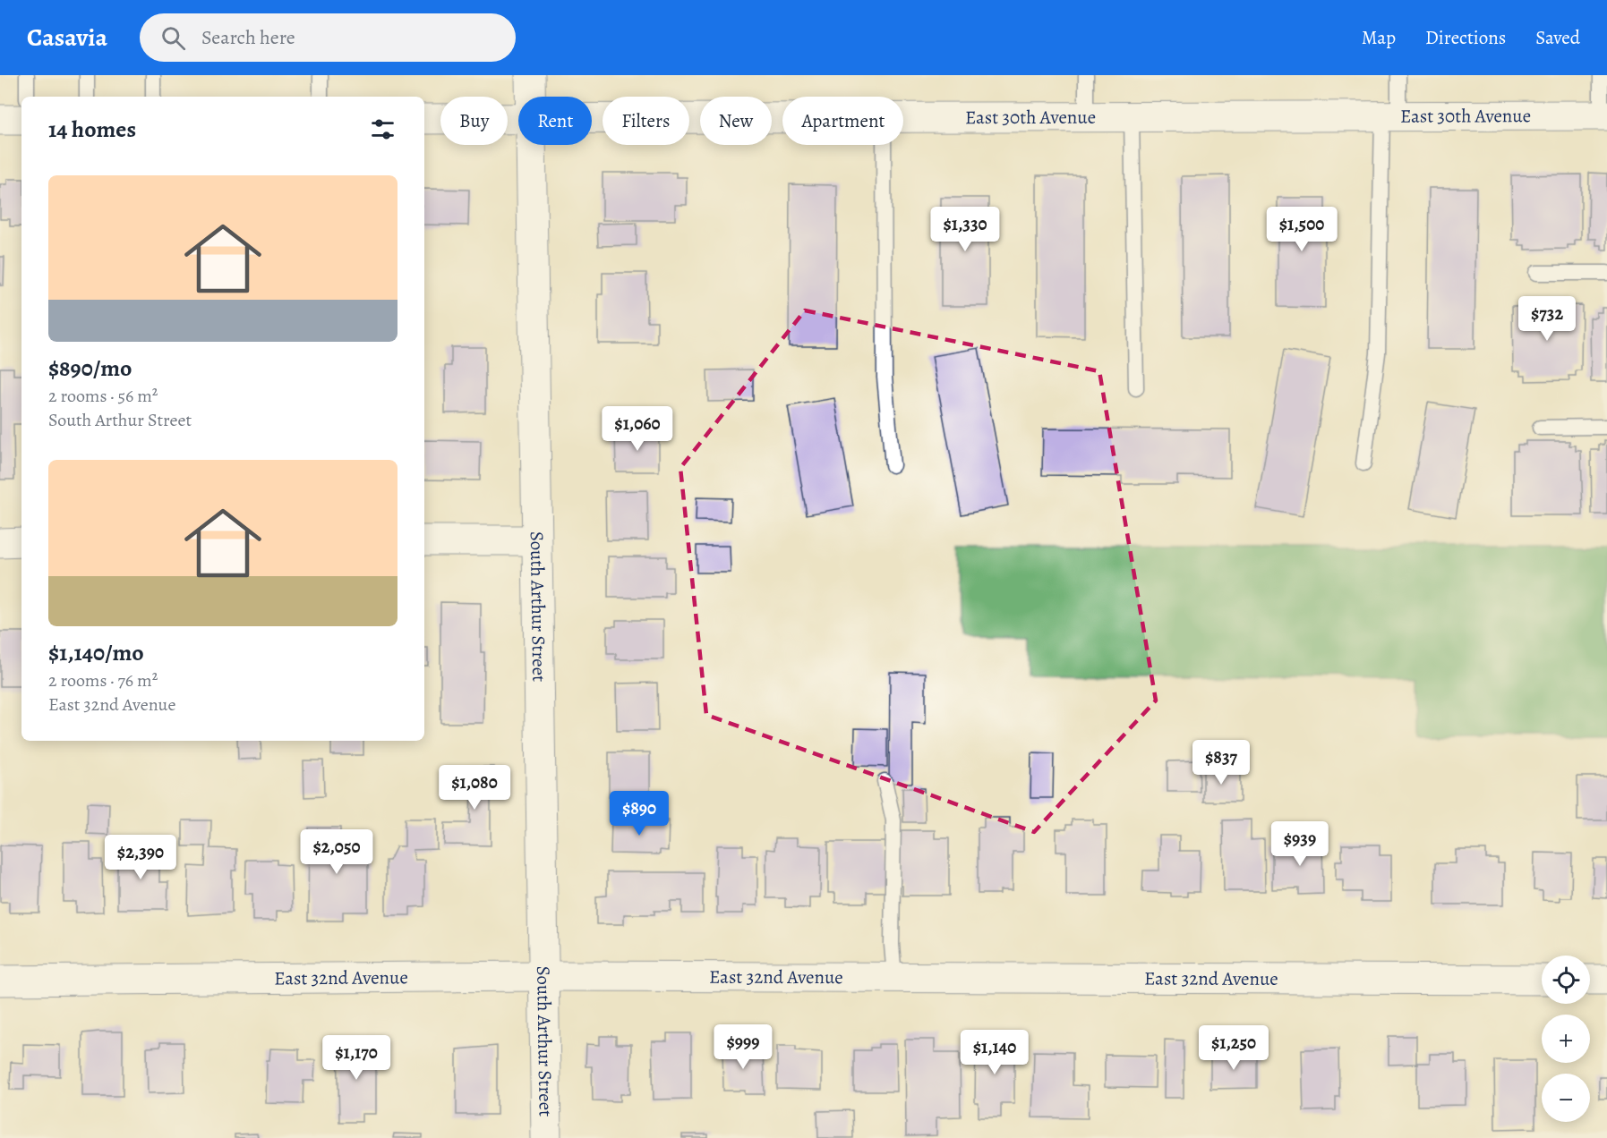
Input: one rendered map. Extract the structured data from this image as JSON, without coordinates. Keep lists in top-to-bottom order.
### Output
{
  "streets": {
    "street": ["East 30th Avenue", "South Arthur Street", "East 32nd Avenue"]
  },
  "crossings": [
    ["South Arthur Street", "East 32nd Avenue"]
  ],
  "page": {
    "header": "Casavia",
    "search": "Search here",
    "nav": ["Map", "Directions", "Saved"],
    "chip": [
      "Buy",
      "Rent",
      "Filters",
      "New",
      "Apartment"
    ],
    "heading": "14 homes",
    "list": [
      {
        "name": "$890/mo",
        "note": "2 rooms · 56 m² · South Arthur Street"
      },
      {
        "name": "$1,140/mo",
        "note": "2 rooms · 76 m² · East 32nd Avenue"
      }
    ],
    "price": [
      "$1,330",
      "$1,500",
      "$732",
      "$1,060",
      "$837",
      "$1,080",
      "$890",
      "$939",
      "$2,050",
      "$2,390",
      "$999",
      "$1,250",
      "$1,140",
      "$1,170"
    ],
    "map_buttons": ["+", "−"]
  }
}
